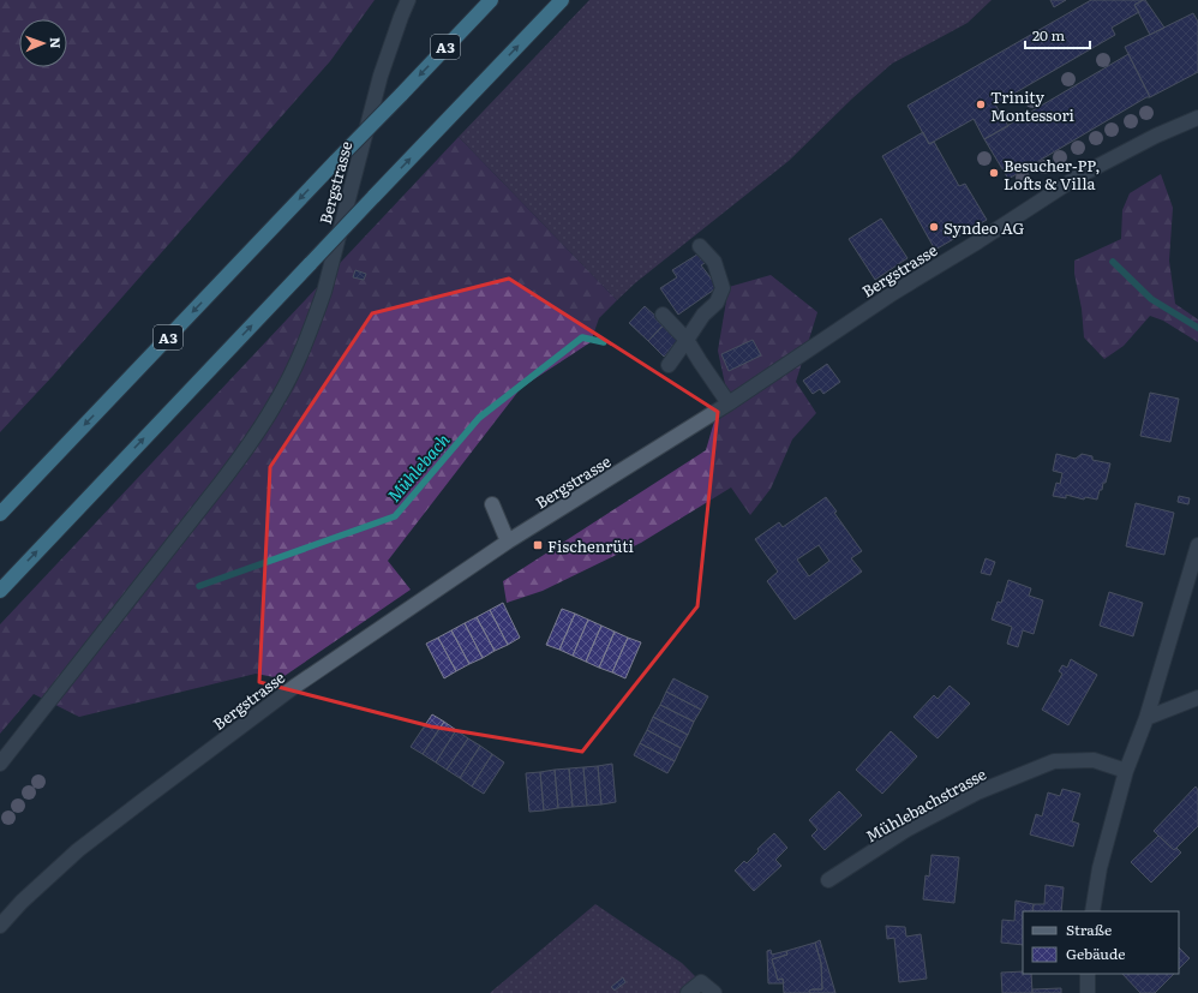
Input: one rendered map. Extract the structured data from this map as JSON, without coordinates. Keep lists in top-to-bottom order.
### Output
{
  "streets": {
    "highway": ["A3"],
    "street": ["Bergstrasse", "Mühlebachstrasse"]
  },
  "water": ["Mühlebach"],
  "places": {
    "other": ["Trinity Montessori", "Besucher-PP, Lofts & Villa", "Syndeo AG"],
    "transit": ["Fischenrüti"]
  },
  "legend": ["Straße", "Gebäude"],
  "scale_bar": "20 m",
  "north": "right"
}
